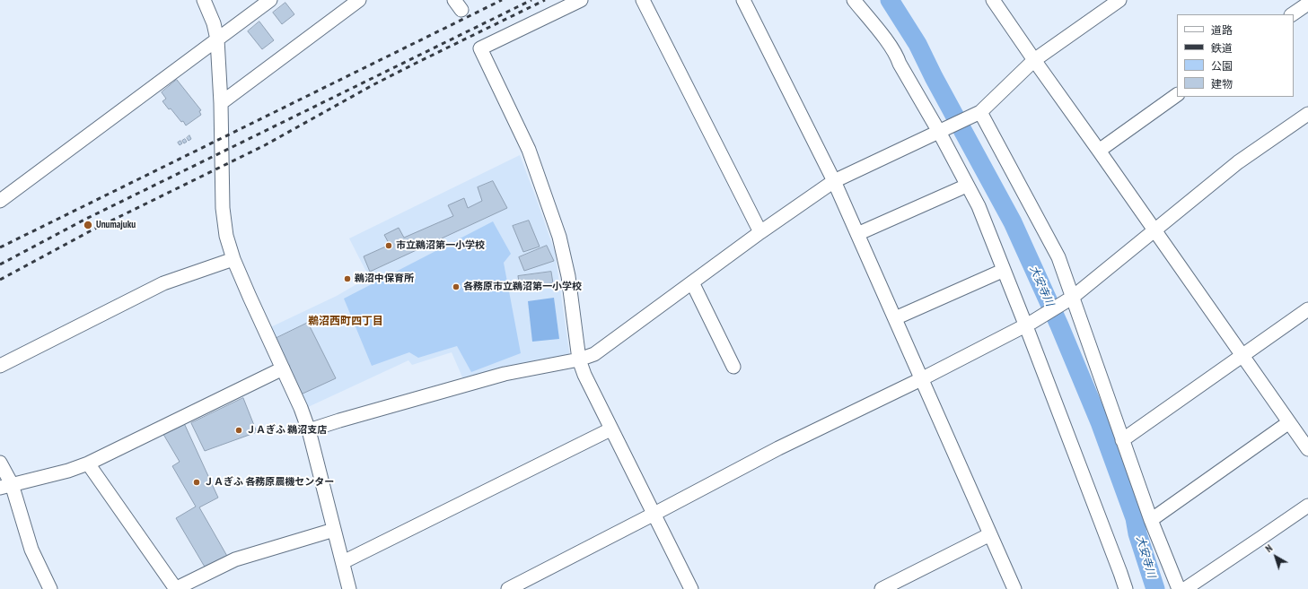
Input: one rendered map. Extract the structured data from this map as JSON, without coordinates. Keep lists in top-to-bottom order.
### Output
{
  "districts": ["鵜沼西町四丁目"],
  "water": ["大安寺川"],
  "places": [
    "Unumajuku",
    "市立鵜沼第一小学校",
    "鵜沼中保育所",
    "各務原市立鵜沼第一小学校",
    "ＪＡぎふ 鵜沼支店",
    "ＪＡぎふ 各務原農機センター"
  ],
  "legend": [
    "道路",
    "鉄道",
    "公園",
    "建物"
  ],
  "north": "top left"
}
